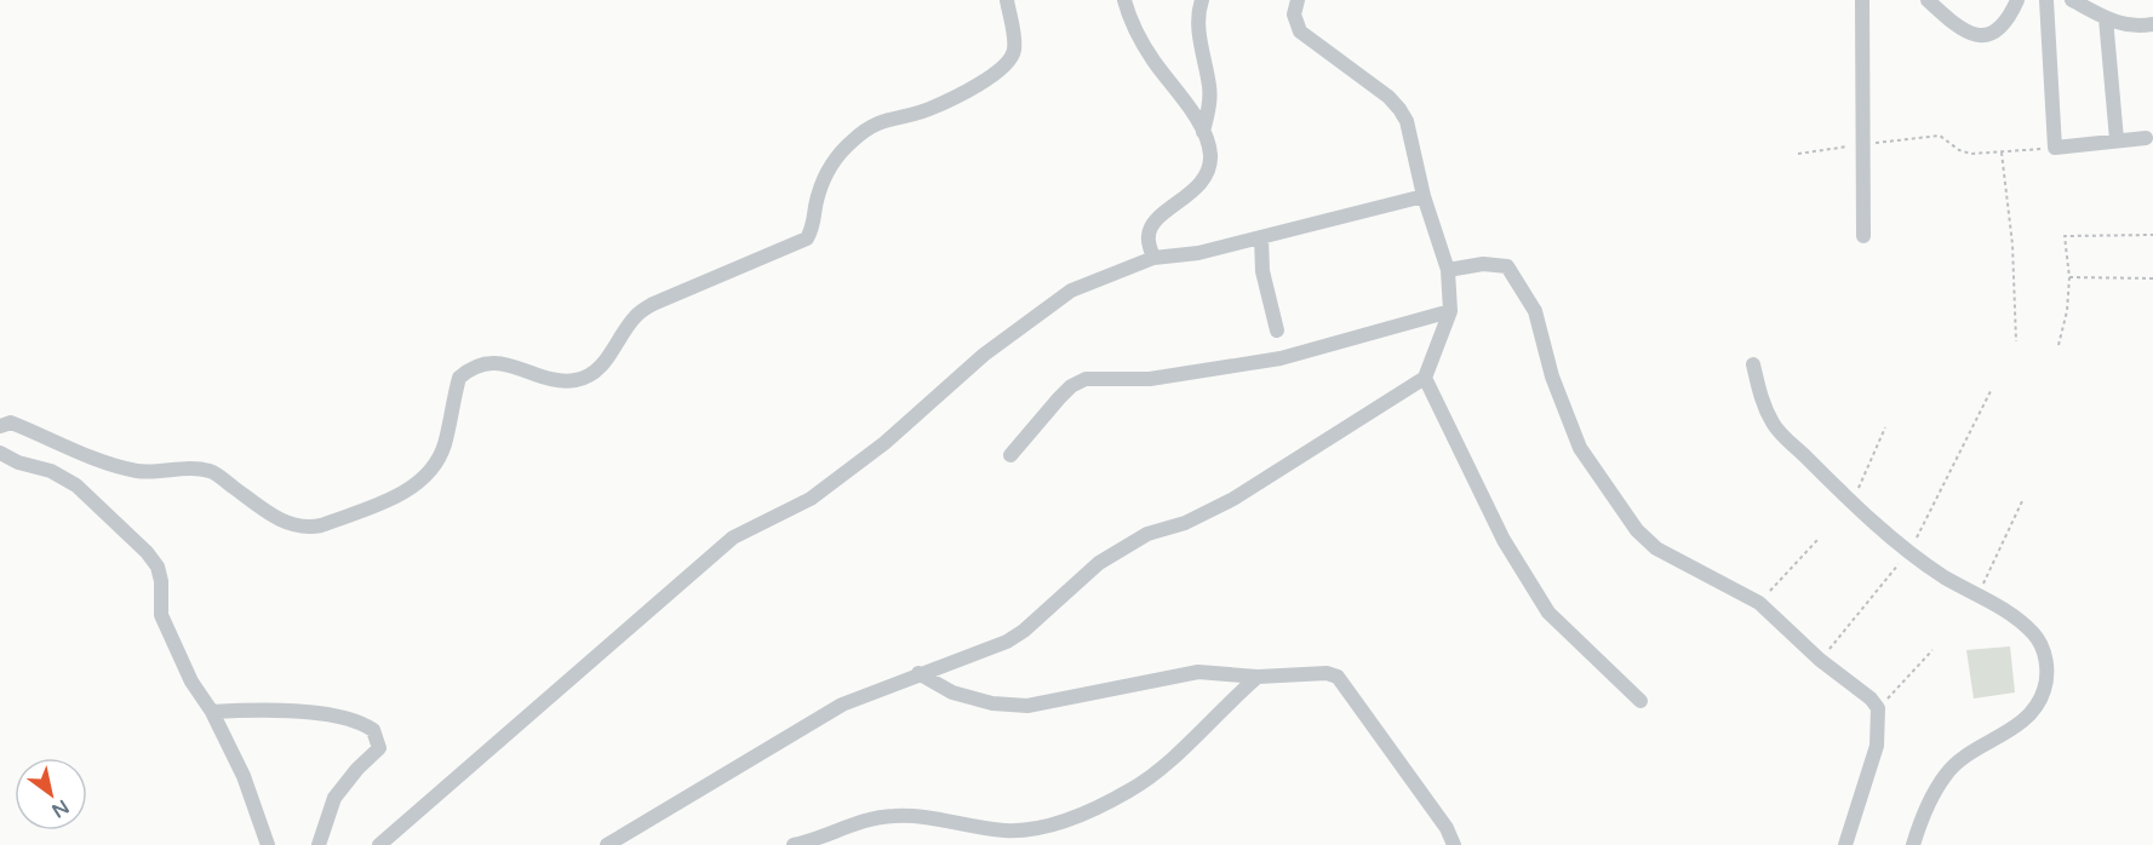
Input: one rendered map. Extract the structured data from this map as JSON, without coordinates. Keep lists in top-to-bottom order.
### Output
{
  "north": "bottom right"
}
